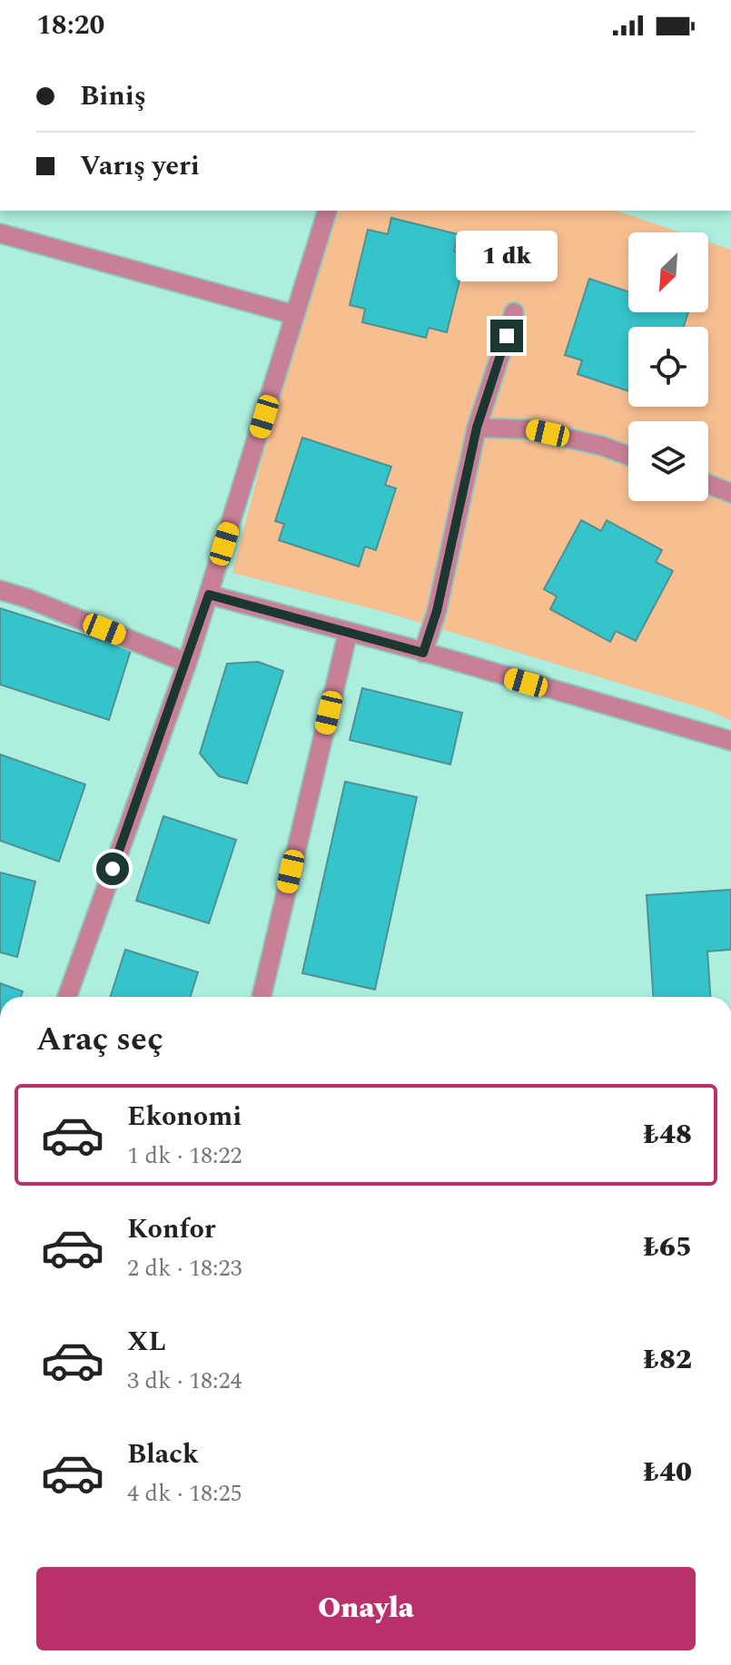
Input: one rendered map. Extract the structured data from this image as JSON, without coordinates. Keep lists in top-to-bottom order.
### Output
{
  "north": "bottom left",
  "page": {
    "status": "18:20",
    "banner": ["Biniş", "Varış yeri"],
    "bubble": "1 dk",
    "heading": "Araç seç",
    "list": [
      {
        "name": "Ekonomi",
        "note": "1 dk · 18:22",
        "value": "₺48"
      },
      {
        "name": "Konfor",
        "note": "2 dk · 18:23",
        "value": "₺65"
      },
      {
        "name": "XL",
        "note": "3 dk · 18:24",
        "value": "₺82"
      },
      {
        "name": "Black",
        "note": "4 dk · 18:25",
        "value": "₺40"
      }
    ],
    "buttons": "Onayla"
  }
}
